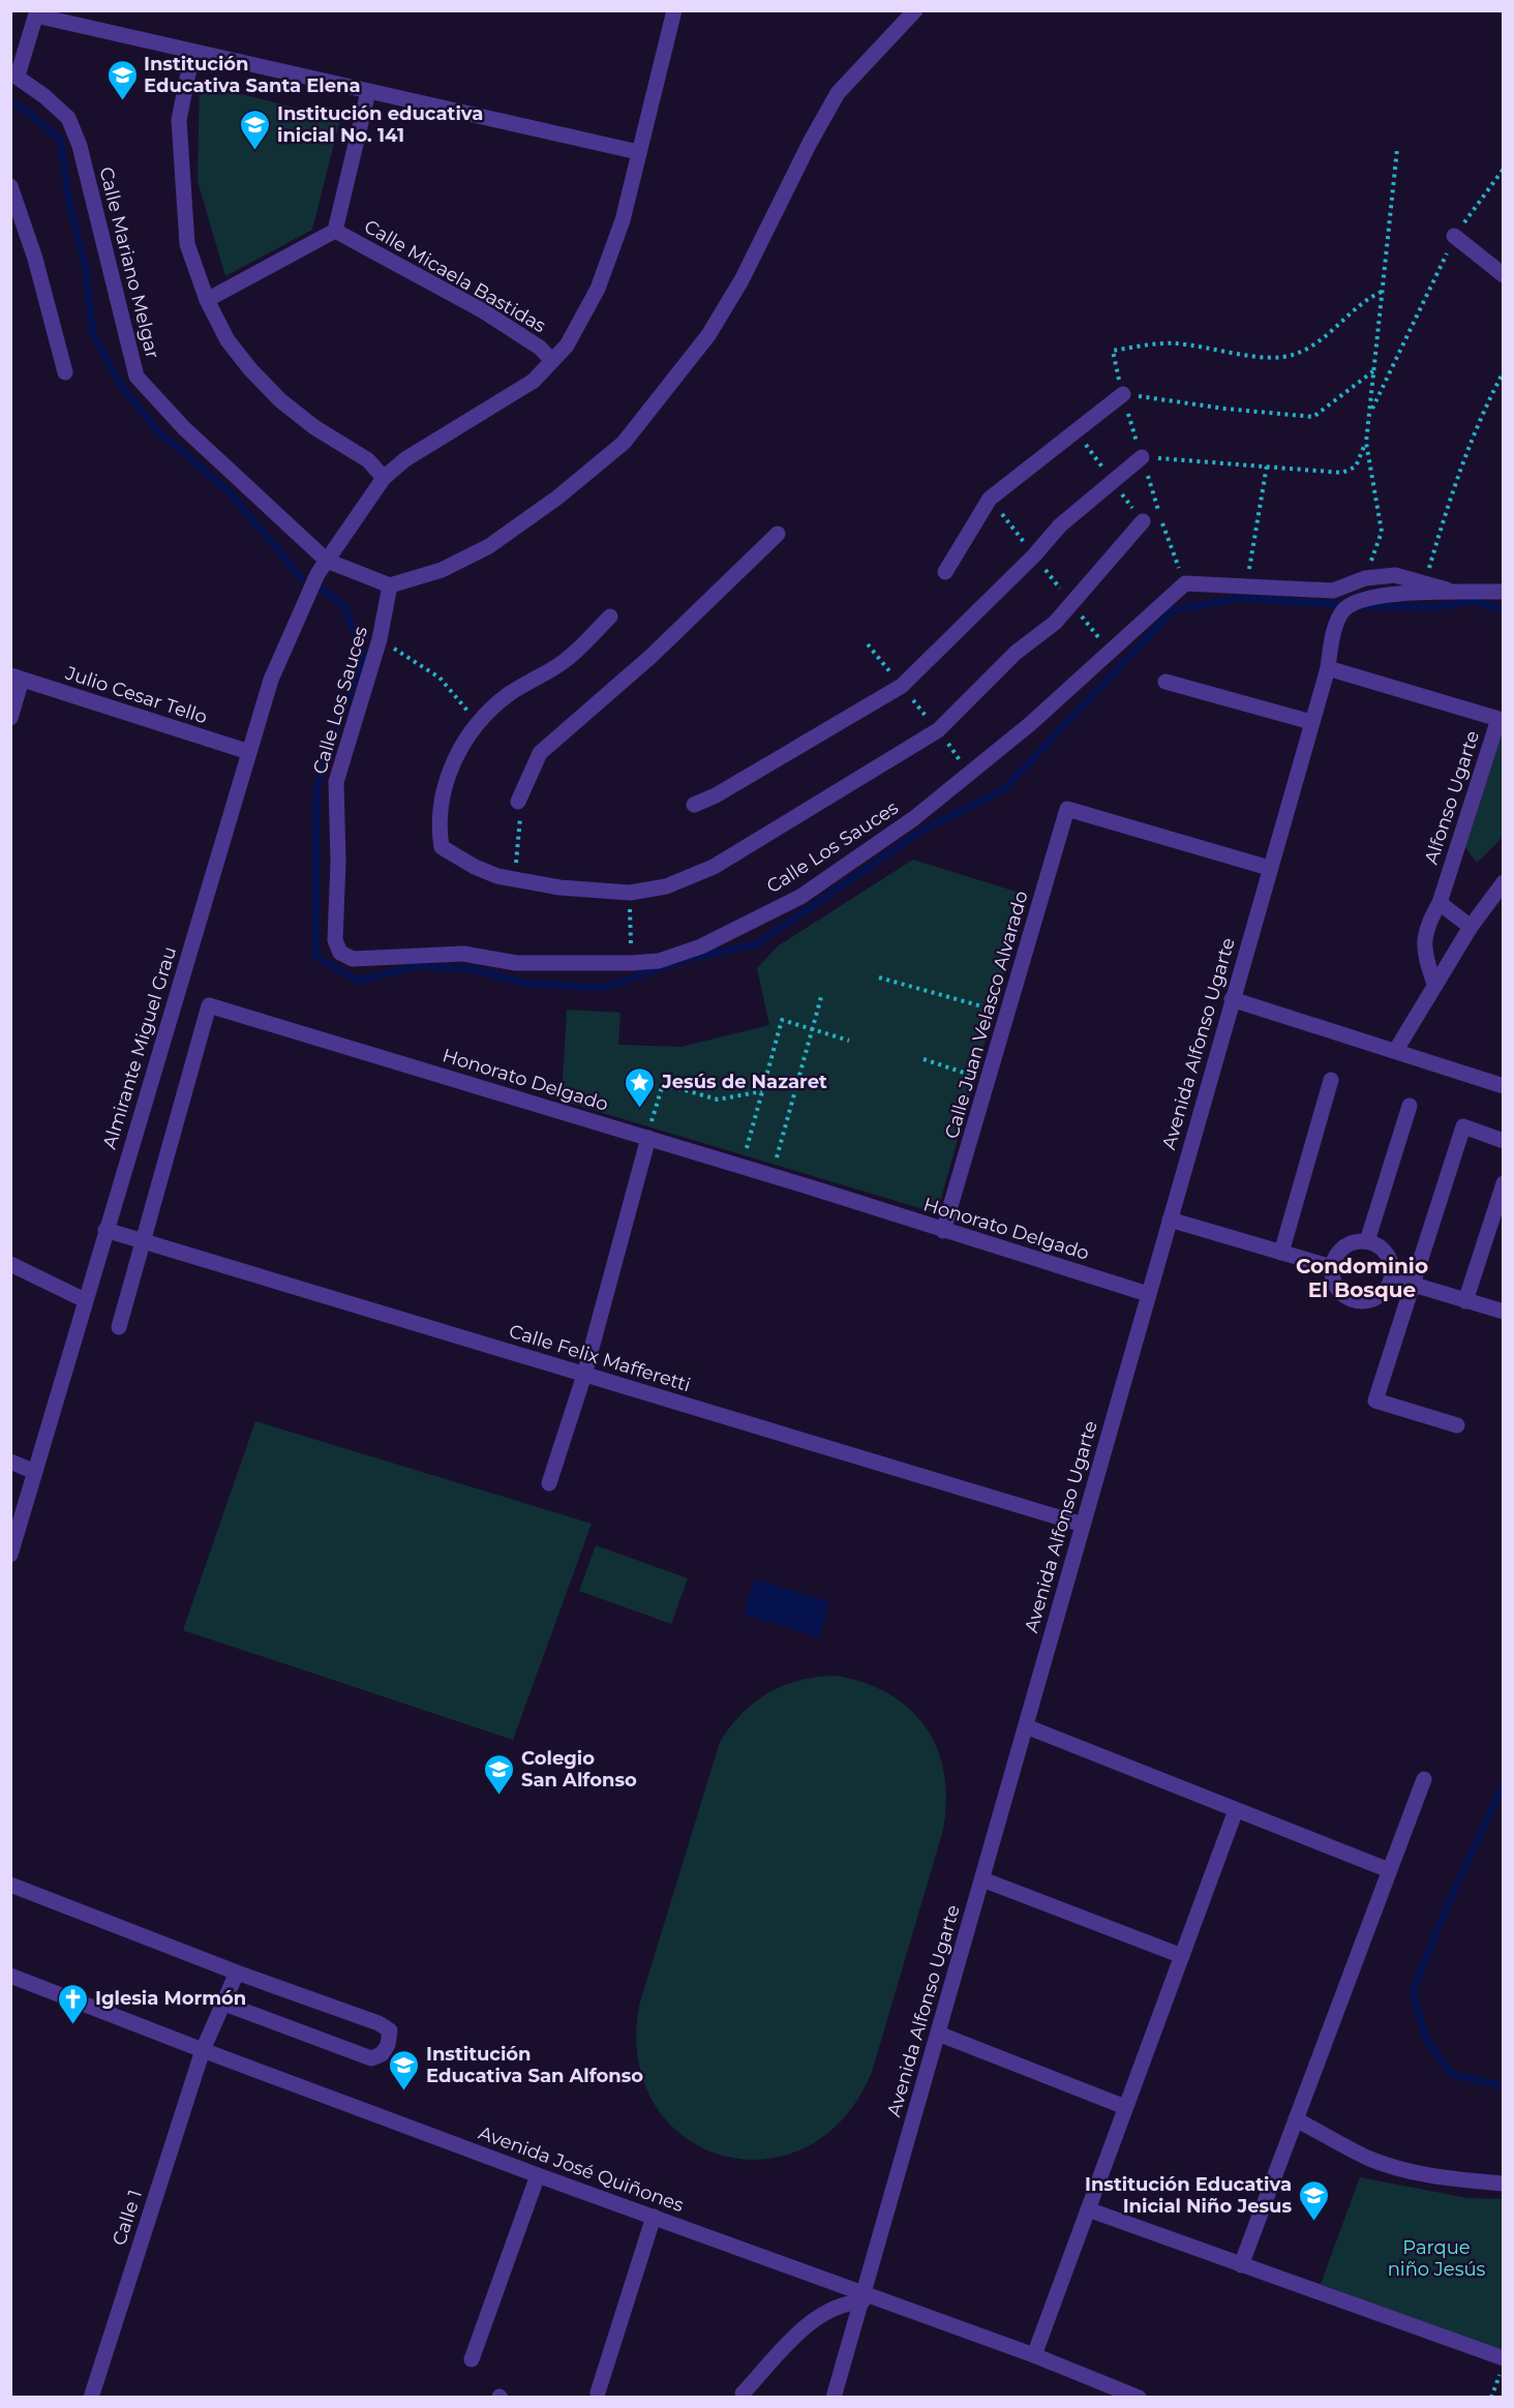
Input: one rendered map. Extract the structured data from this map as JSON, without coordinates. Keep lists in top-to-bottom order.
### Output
{
  "streets": {
    "street": [
      "Calle Mariano Melgar",
      "Calle Micaela Bastidas",
      "Julio Cesar Tello",
      "Calle Los Sauces",
      "Alfonso Ugarte",
      "Calle Juan Velasco Alvarado",
      "Avenida Alfonso Ugarte",
      "Almirante Miguel Grau",
      "Honorato Delgado",
      "Calle Felix Mafferetti",
      "Avenida José Quiñones",
      "Calle 1"
    ]
  },
  "crossings": [
    ["Calle Mariano Melgar", "Almirante Miguel Grau"],
    ["Calle Micaela Bastidas", "Almirante Miguel Grau"],
    ["Julio Cesar Tello", "Almirante Miguel Grau"],
    ["Calle Los Sauces", "Avenida Alfonso Ugarte"],
    ["Alfonso Ugarte", "Avenida Alfonso Ugarte"],
    ["Calle Juan Velasco Alvarado", "Avenida Alfonso Ugarte"],
    ["Calle Juan Velasco Alvarado", "Honorato Delgado"],
    ["Avenida Alfonso Ugarte", "Honorato Delgado"],
    ["Avenida Alfonso Ugarte", "Calle Felix Mafferetti"],
    ["Avenida Alfonso Ugarte", "Avenida José Quiñones"],
    ["Almirante Miguel Grau", "Calle Felix Mafferetti"],
    ["Honorato Delgado", "Calle Felix Mafferetti"],
    ["Avenida José Quiñones", "Calle 1"]
  ],
  "districts": ["Condominio El Bosque"],
  "parks": ["Parque niño Jesús"],
  "places": {
    "school or university": [
      "Institución Educativa Santa Elena",
      "Institución educativa inicial No. 141",
      "Colegio San Alfonso",
      "Institución Educativa San Alfonso",
      "Institución Educativa Inicial Niño Jesus"
    ],
    "place": ["Jesús de Nazaret"],
    "church": ["Iglesia Mormón"]
  }
}
